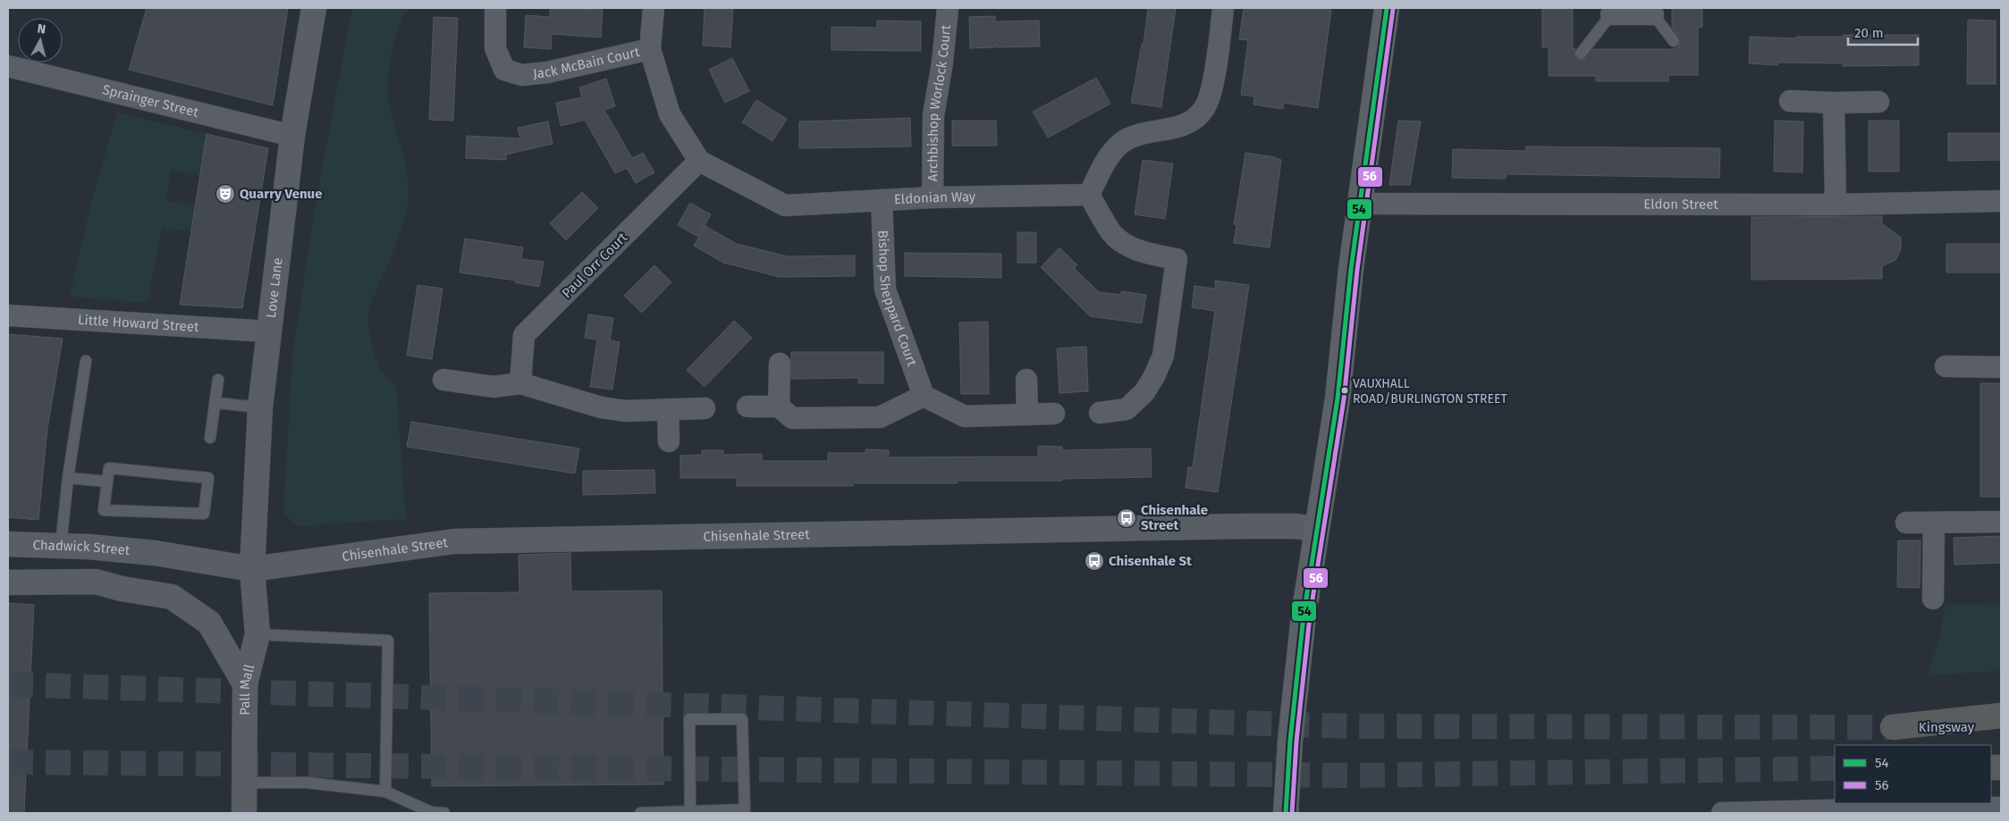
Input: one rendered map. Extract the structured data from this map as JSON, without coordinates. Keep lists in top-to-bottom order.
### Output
{
  "streets": {
    "highway": ["Kingsway"],
    "street": [
      "Jack McBain Court",
      "Sprainger Street",
      "Archbishop Worlock Court",
      "Eldonian Way",
      "Eldon Street",
      "Paul Orr Court",
      "Love Lane",
      "Bishop Sheppard Court",
      "Little Howard Street",
      "Chisenhale Street",
      "Chadwick Street",
      "Pall Mall"
    ]
  },
  "crossings": [
    ["Sprainger Street", "Love Lane"],
    ["Archbishop Worlock Court", "Eldonian Way"],
    ["Eldonian Way", "Paul Orr Court"],
    ["Eldonian Way", "Bishop Sheppard Court"],
    ["Love Lane", "Little Howard Street"],
    ["Love Lane", "Chisenhale Street"],
    ["Love Lane", "Chadwick Street"],
    ["Love Lane", "Pall Mall"],
    ["Chisenhale Street", "Chadwick Street"],
    ["Chisenhale Street", "Pall Mall"],
    ["Chadwick Street", "Pall Mall"]
  ],
  "places": {
    "theatre": ["Quarry Venue"],
    "other": ["VAUXHALL ROAD/BURLINGTON STREET"],
    "bus stop": ["Chisenhale Street", "Chisenhale St"]
  },
  "lines": ["transit line 54", "transit line 56"],
  "legend": ["54", "56"],
  "scale_bar": "20 m",
  "north": "top"
}
